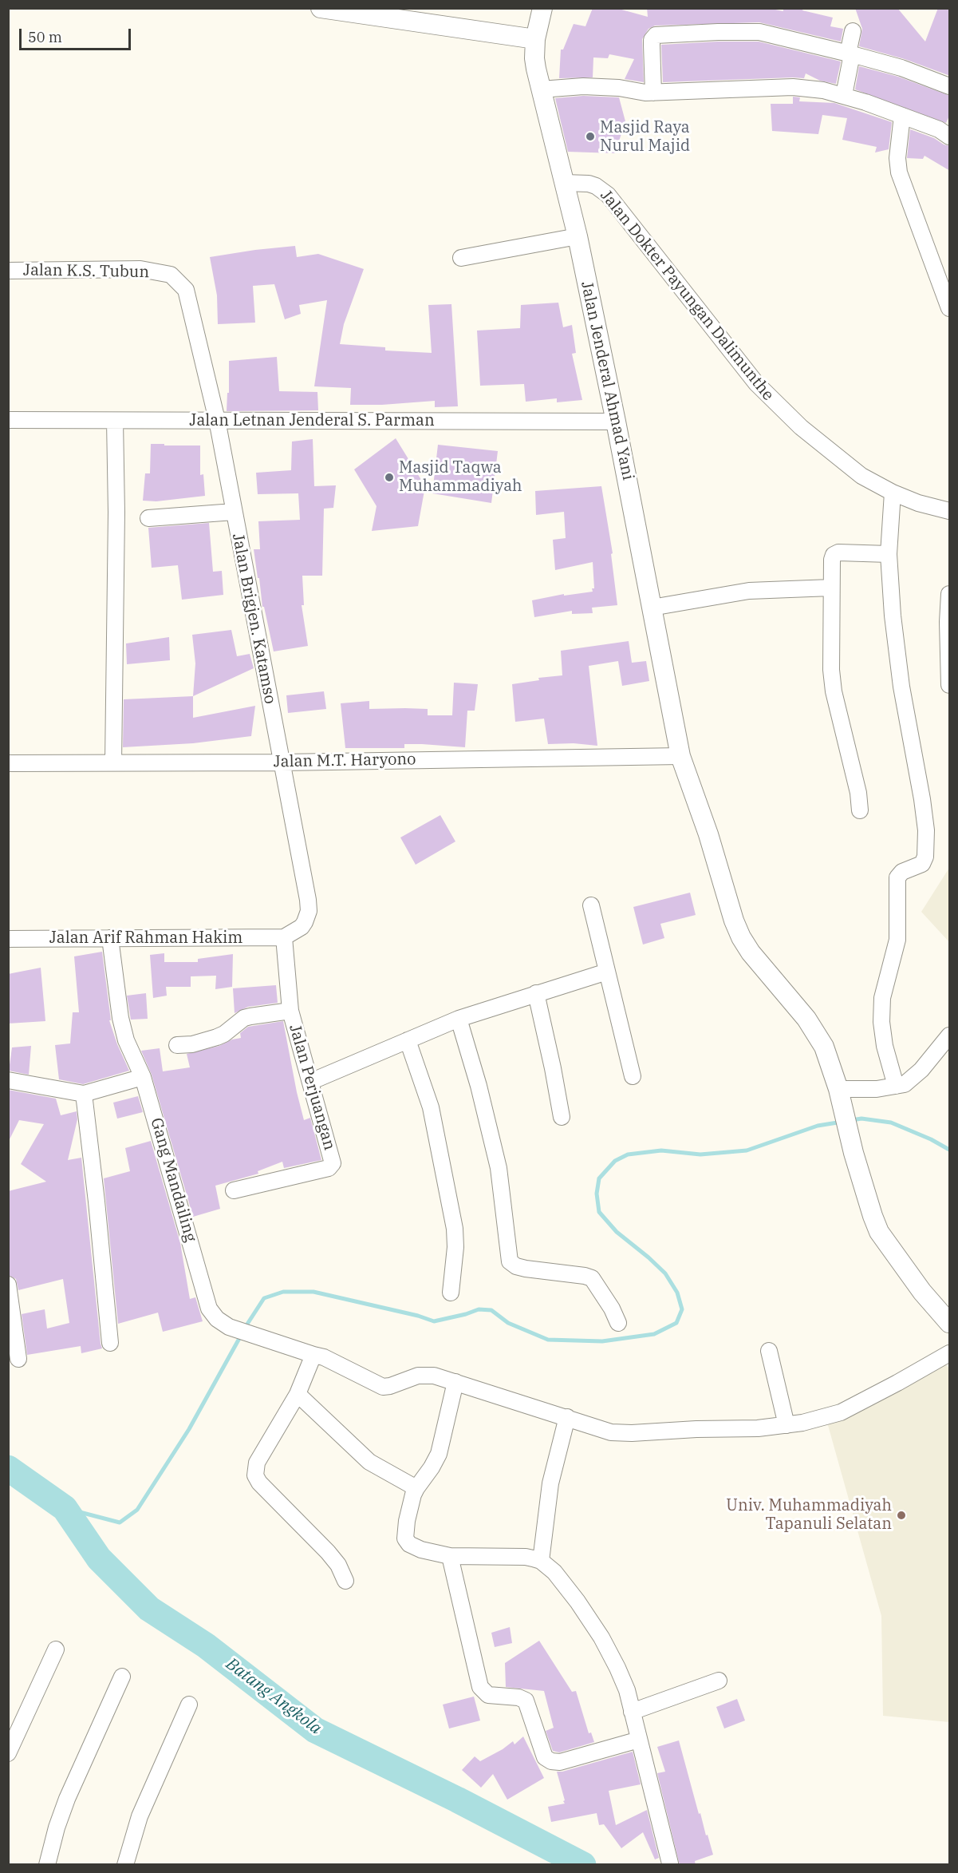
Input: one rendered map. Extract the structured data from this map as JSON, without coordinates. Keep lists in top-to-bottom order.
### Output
{
  "streets": {
    "street": [
      "Jalan K.S. Tubun",
      "Jalan Dokter Payungan Dalimunthe",
      "Jalan Jenderal Ahmad Yani",
      "Jalan Letnan Jenderal S. Parman",
      "Jalan Brigjen. Katamso",
      "Jalan M.T. Haryono",
      "Jalan Arif Rahman Hakim",
      "Jalan Perjuangan",
      "Gang Mandailing"
    ]
  },
  "crossings": [
    ["Jalan K.S. Tubun", "Jalan Brigjen. Katamso"],
    ["Jalan Dokter Payungan Dalimunthe", "Jalan Jenderal Ahmad Yani"],
    ["Jalan Jenderal Ahmad Yani", "Jalan Letnan Jenderal S. Parman"],
    ["Jalan Jenderal Ahmad Yani", "Jalan M.T. Haryono"],
    ["Jalan Letnan Jenderal S. Parman", "Jalan Brigjen. Katamso"],
    ["Jalan Brigjen. Katamso", "Jalan M.T. Haryono"],
    ["Jalan Brigjen. Katamso", "Jalan Arif Rahman Hakim"],
    ["Jalan Brigjen. Katamso", "Jalan Perjuangan"],
    ["Jalan Arif Rahman Hakim", "Jalan Perjuangan"],
    ["Jalan Arif Rahman Hakim", "Gang Mandailing"]
  ],
  "water": ["Batang Angkola"],
  "places": ["Masjid Raya Nurul Majid", "Masjid Taqwa Muhammadiyah", "Univ. Muhammadiyah Tapanuli Selatan"],
  "scale_bar": "50 m"
}
